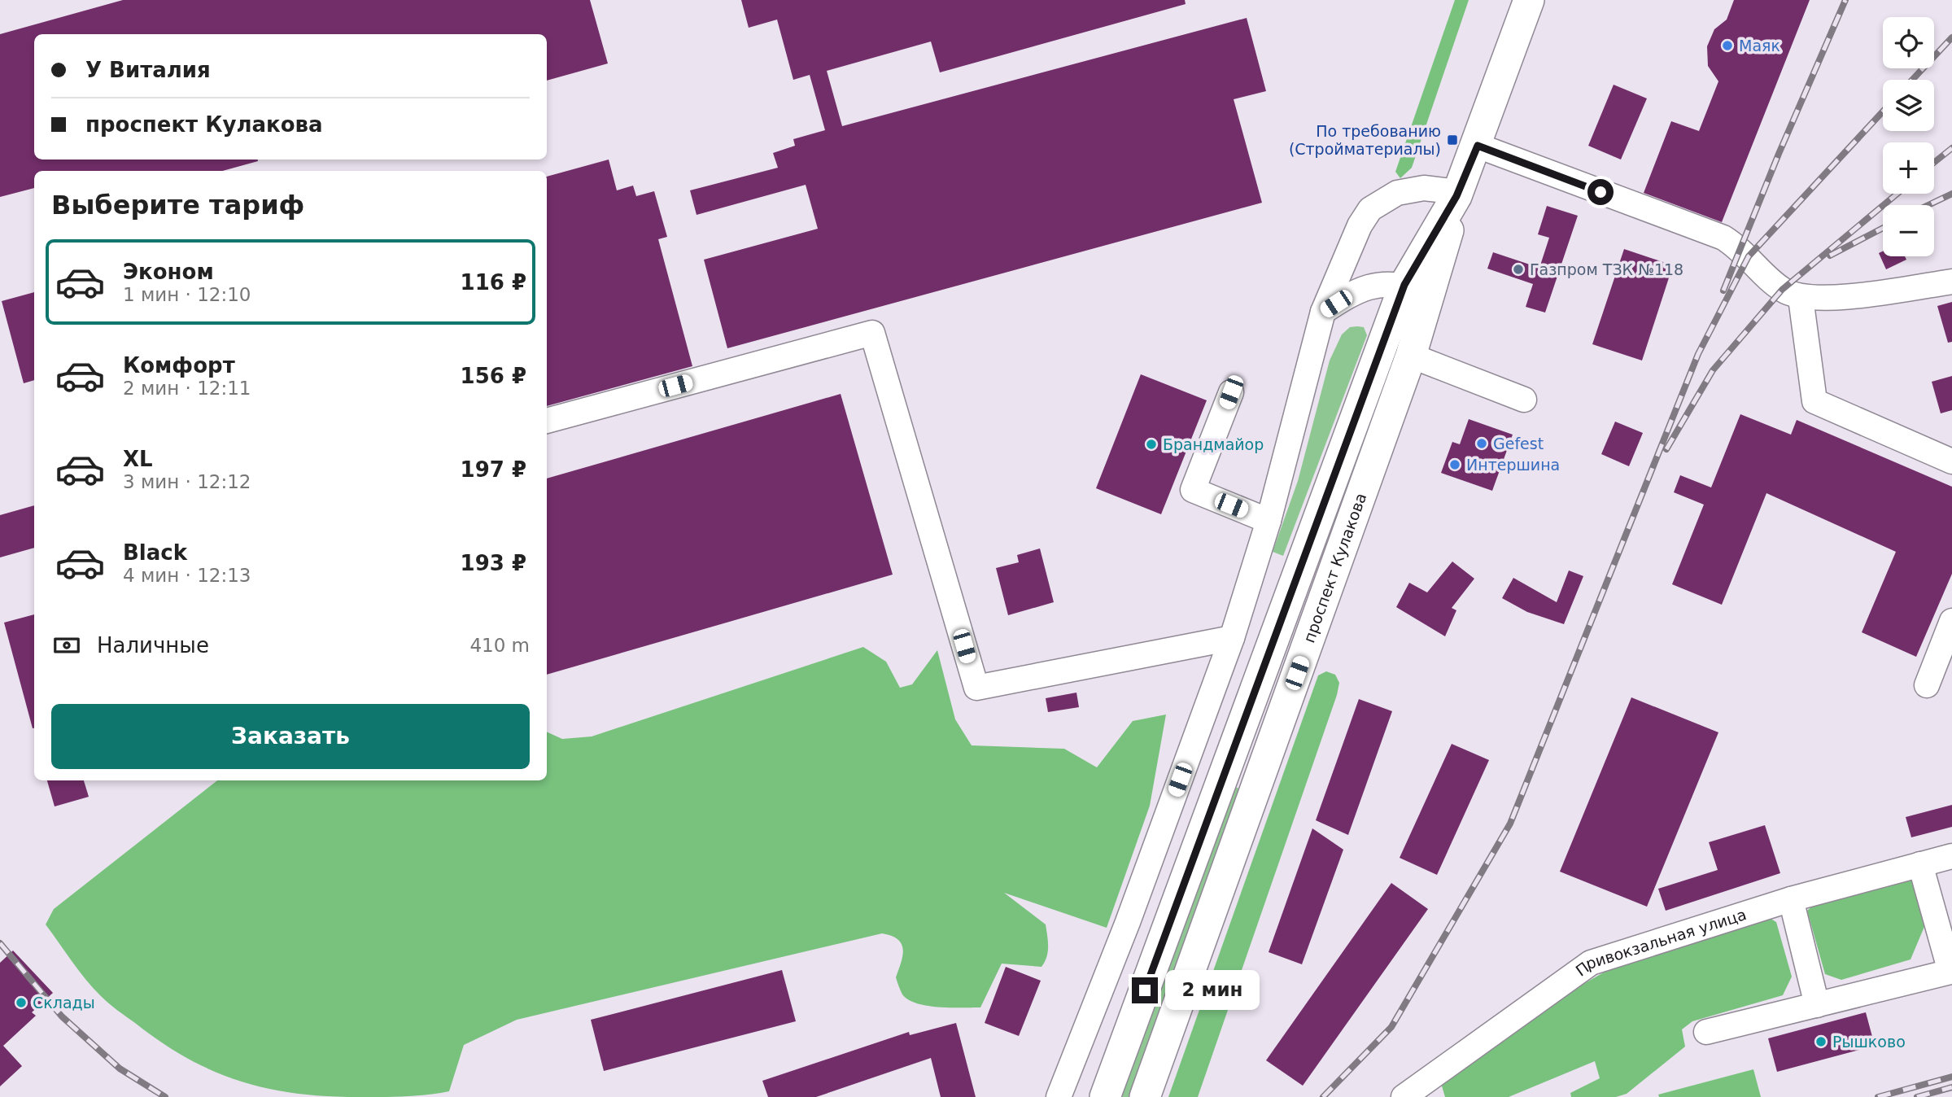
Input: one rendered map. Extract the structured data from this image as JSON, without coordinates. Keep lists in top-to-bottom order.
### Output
{
  "streets": {
    "main road": ["проспект Кулакова"],
    "street": ["Привокзальная улица"]
  },
  "places": {
    "other": [
      "Маяк",
      "Газпром ТЗК №118",
      "Gefest",
      "Брандмайор",
      "Интершина",
      "Склады",
      "Рышково"
    ],
    "transit": ["По требованию (Стройматериалы)"]
  },
  "page": {
    "map_buttons": ["+", "−"],
    "banner": ["У Виталия", "проспект Кулакова"],
    "heading": "Выберите тариф",
    "list": [
      {
        "name": "Эконом",
        "note": "1 мин · 12:10",
        "value": "116 ₽"
      },
      {
        "name": "Комфорт",
        "note": "2 мин · 12:11",
        "value": "156 ₽"
      },
      {
        "name": "XL",
        "note": "3 мин · 12:12",
        "value": "197 ₽"
      },
      {
        "name": "Black",
        "note": "4 мин · 12:13",
        "value": "193 ₽"
      }
    ],
    "pay": ["Наличные", "410 m"],
    "buttons": "Заказать",
    "bubble": "2 мин"
  }
}
